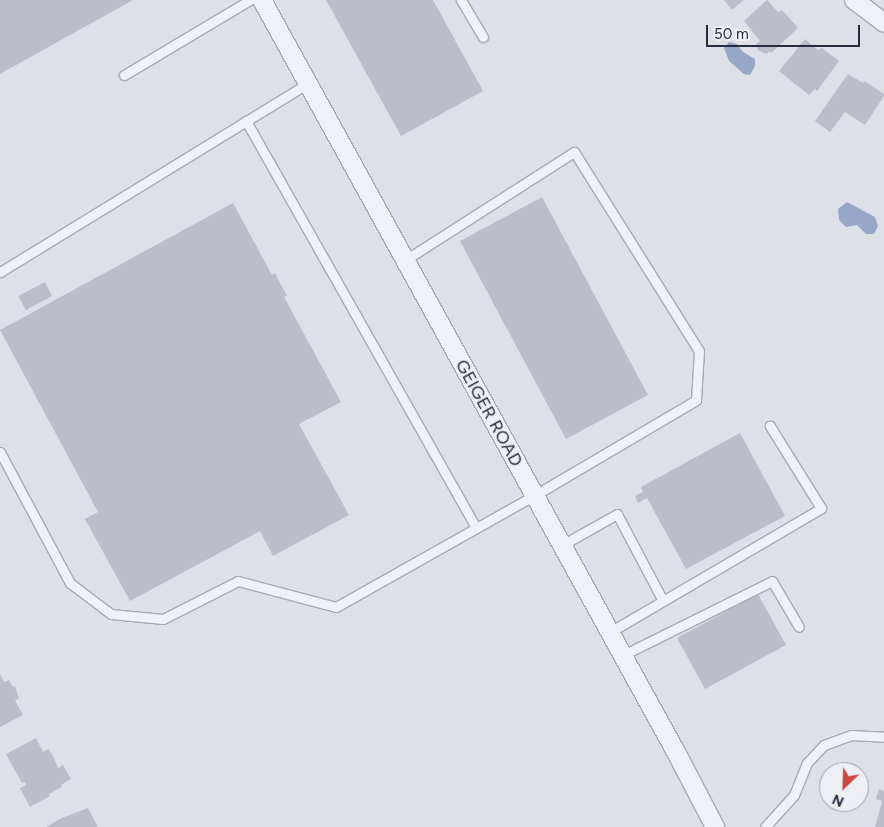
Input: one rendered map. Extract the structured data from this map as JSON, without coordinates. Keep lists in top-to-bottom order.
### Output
{
  "streets": {
    "street": ["GEIGER ROAD"]
  },
  "scale_bar": "50 m",
  "north": "bottom left"
}
